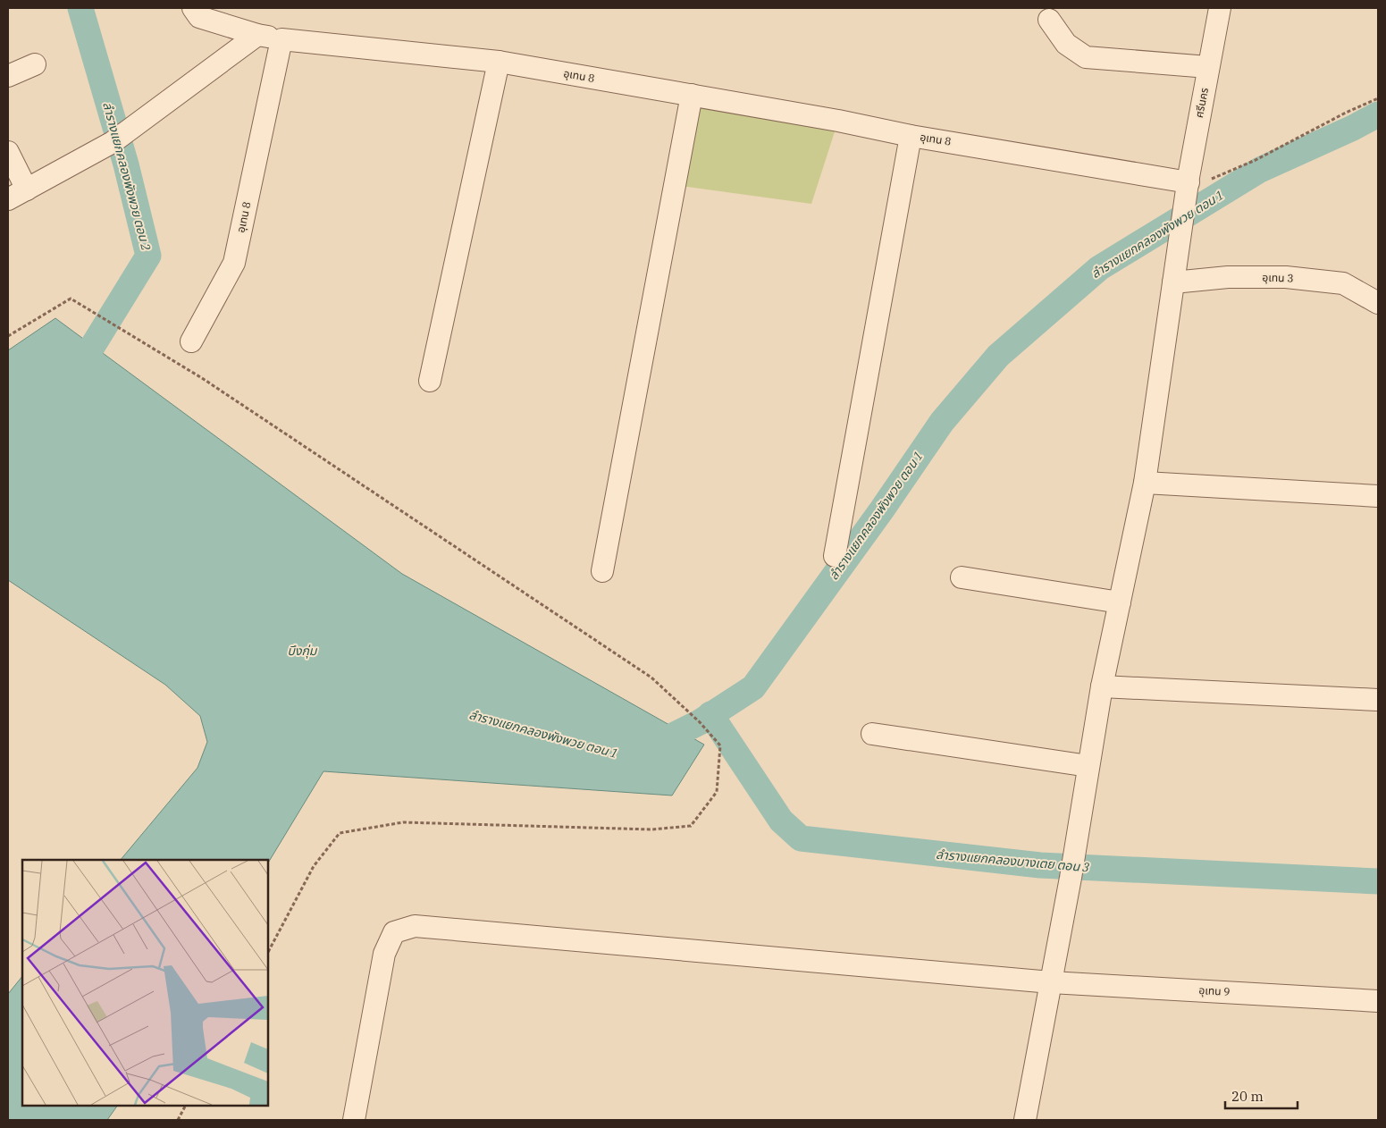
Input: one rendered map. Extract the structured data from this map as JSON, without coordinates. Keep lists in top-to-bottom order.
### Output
{
  "streets": {
    "street": [
      "อุเทน 8",
      "ศรีนคร",
      "อุเทน 3",
      "อุเทน 9"
    ]
  },
  "crossings": [
    ["อุเทน 8", "ศรีนคร"],
    ["ศรีนคร", "อุเทน 3"],
    ["ศรีนคร", "อุเทน 9"]
  ],
  "water": [
    "ลำรางแยกคลองพังพวย ตอน 2",
    "ลำรางแยกคลองพังพวย ตอน 1",
    "บึงกุ่ม",
    "ลำรางแยกคลองบางเตย ตอน 3"
  ],
  "scale_bar": "20 m"
}
